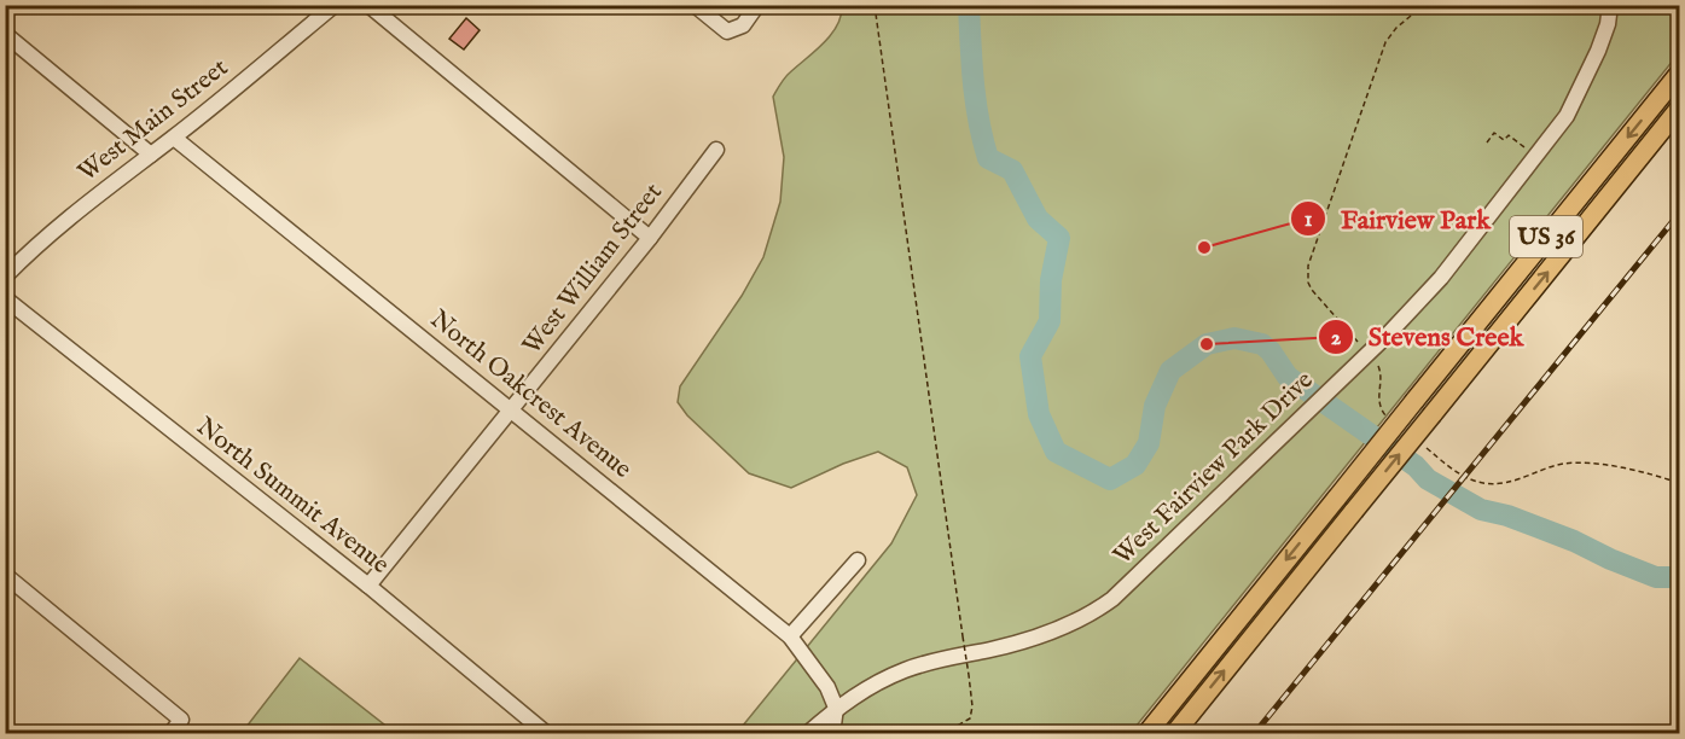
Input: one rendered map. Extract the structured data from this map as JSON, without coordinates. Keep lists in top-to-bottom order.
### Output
{
  "streets": {
    "main road": ["US 36"],
    "street": [
      "West Main Street",
      "West William Street",
      "North Oakcrest Avenue",
      "West Fairview Park Drive",
      "North Summit Avenue"
    ]
  },
  "crossings": [
    ["West Main Street", "North Oakcrest Avenue"],
    ["West William Street", "North Oakcrest Avenue"],
    ["West William Street", "North Summit Avenue"],
    ["North Oakcrest Avenue", "West Fairview Park Drive"]
  ],
  "places": ["Fairview Park", "Stevens Creek"]
}
